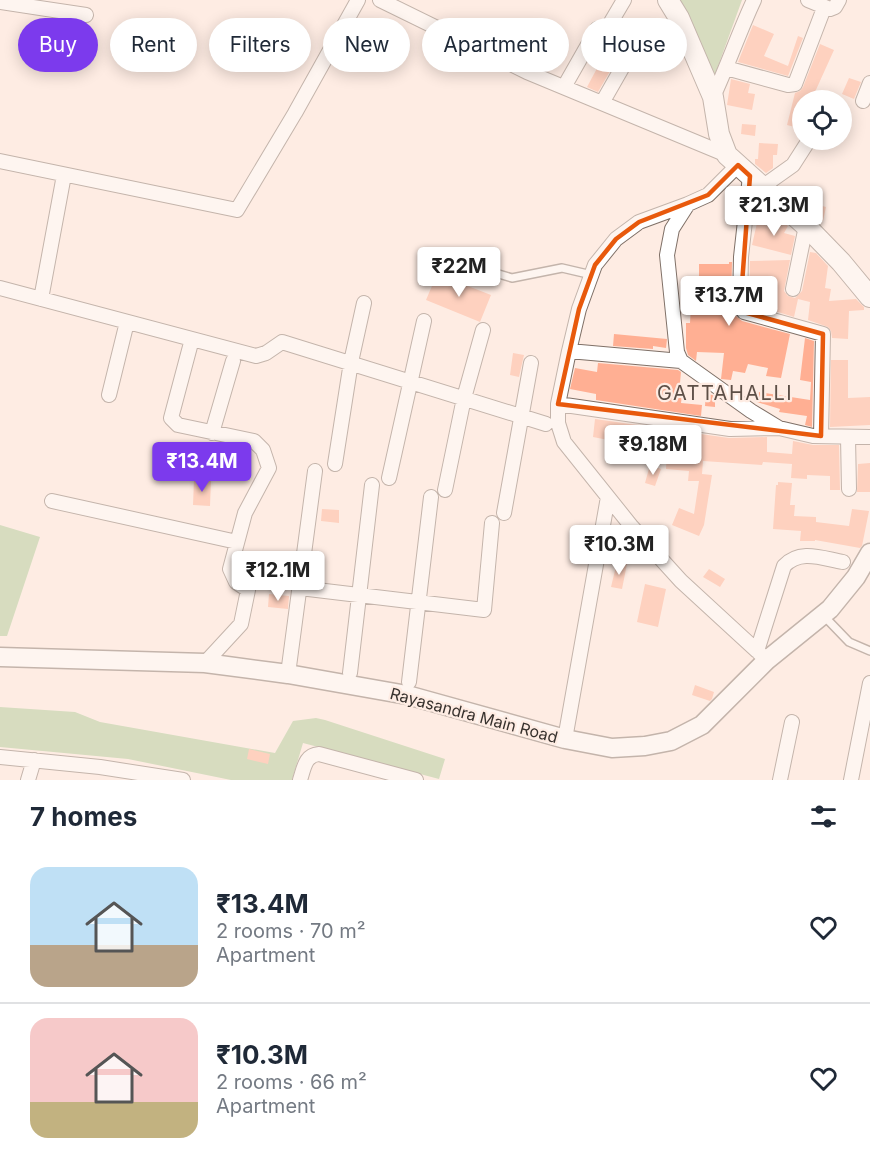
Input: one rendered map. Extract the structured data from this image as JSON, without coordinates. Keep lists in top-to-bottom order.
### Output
{
  "streets": {
    "street": ["Rayasandra Main Road"]
  },
  "districts": ["GATTAHALLI"],
  "page": {
    "chip": [
      "Buy",
      "Rent",
      "Filters",
      "New",
      "Apartment",
      "House"
    ],
    "price": [
      "₹21.3M",
      "₹22M",
      "₹13.7M",
      "₹9.18M",
      "₹13.4M",
      "₹10.3M",
      "₹12.1M"
    ],
    "heading": "7 homes",
    "list": [
      {
        "name": "₹13.4M",
        "note": "2 rooms · 70 m² · Apartment"
      },
      {
        "name": "₹10.3M",
        "note": "2 rooms · 66 m² · Apartment"
      }
    ]
  }
}
